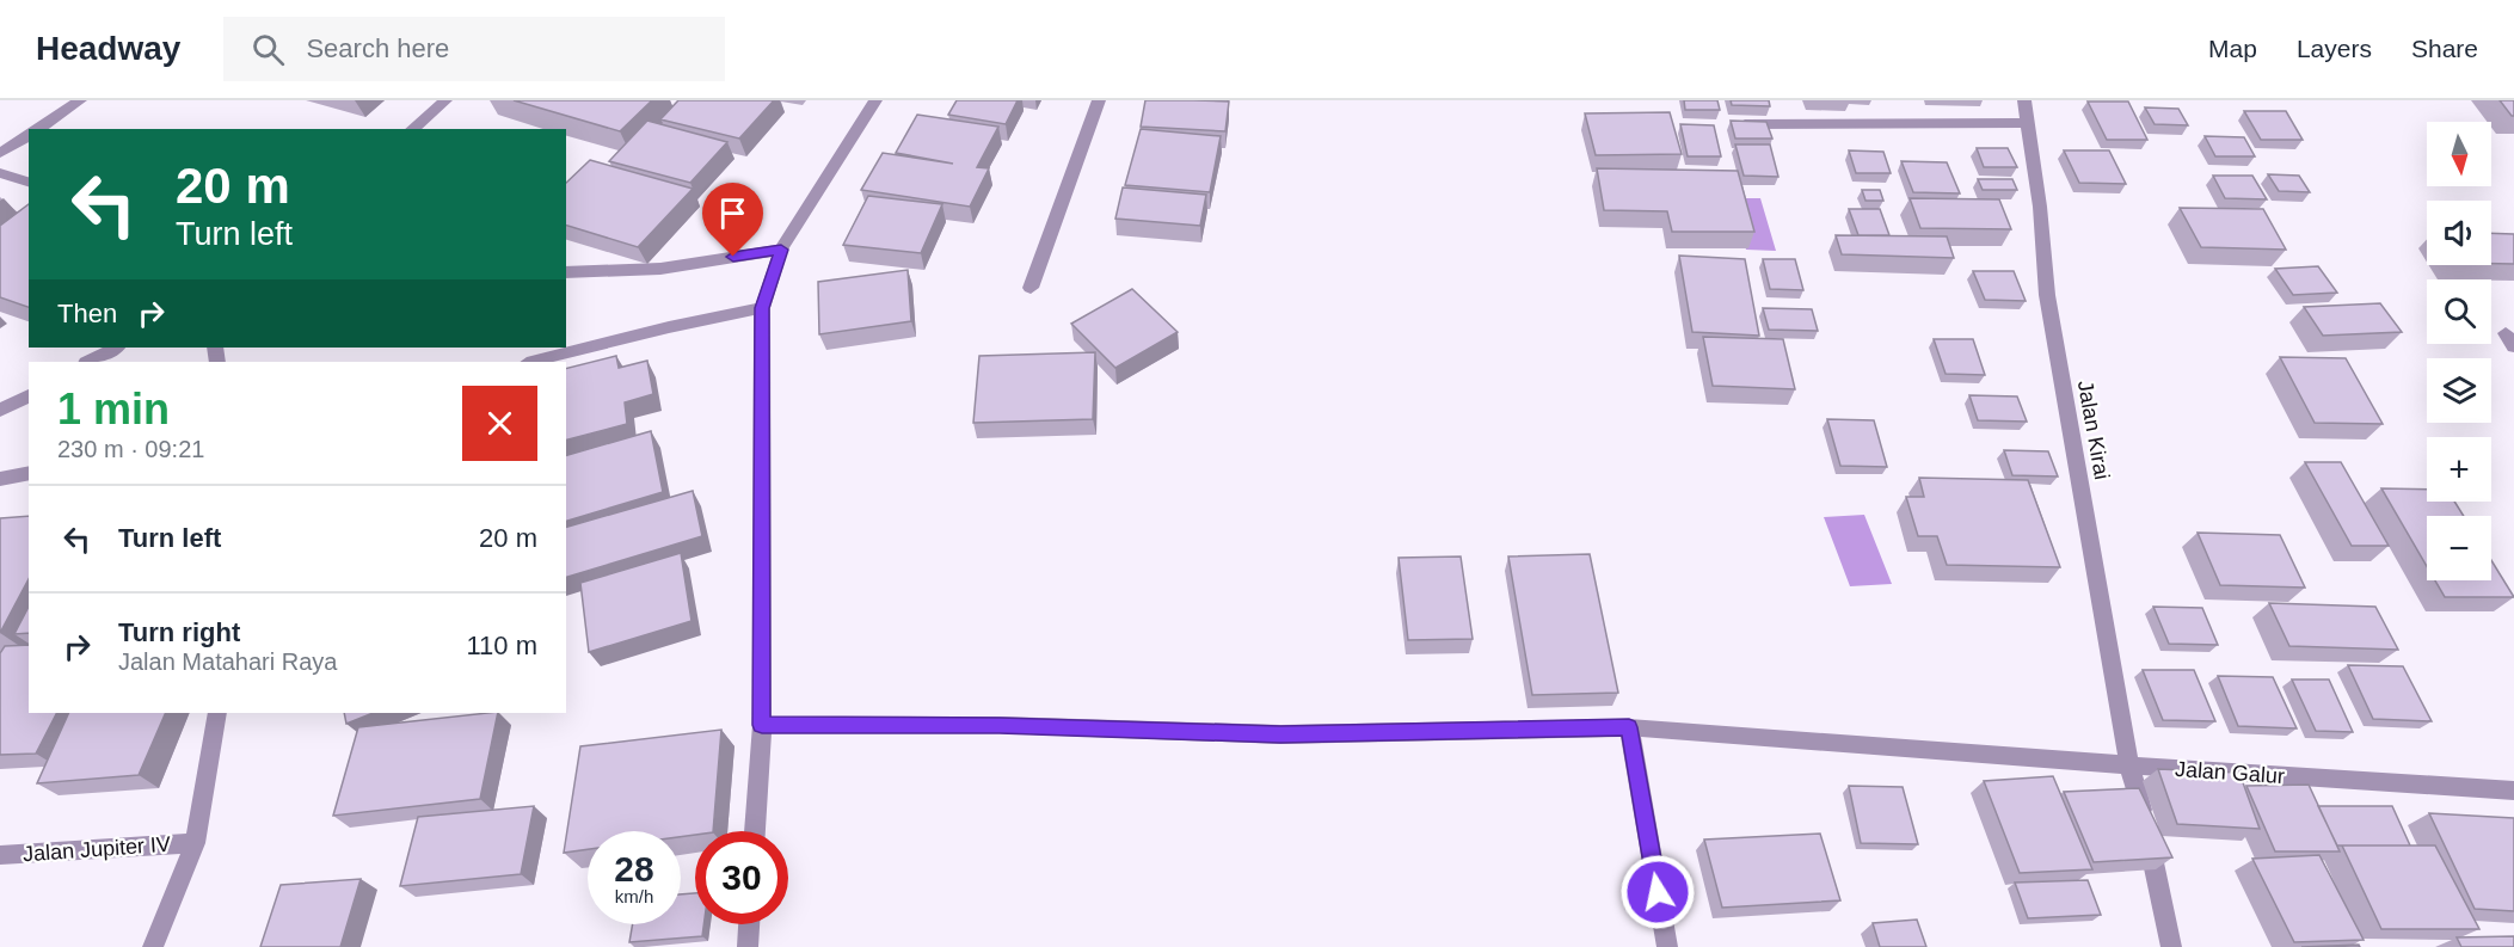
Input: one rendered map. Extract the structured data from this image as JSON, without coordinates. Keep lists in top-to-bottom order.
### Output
{
  "streets": {
    "street": ["Jalan Kirai", "Jalan Galur", "Jalan Jupiter IV"]
  },
  "crossings": [
    ["Jalan Kirai", "Jalan Galur"]
  ],
  "north": "bottom",
  "page": {
    "header": "Headway",
    "search": "Search here",
    "nav": ["Map", "Layers", "Share"],
    "map_buttons": ["+", "−"],
    "turn": ["20 m", "Turn left"],
    "then": "Then",
    "heading": ["1 min", "230 m · 09:21"],
    "list": [
      {
        "name": "Turn left",
        "value": "20 m"
      },
      {
        "name": "Turn right",
        "note": "Jalan Matahari Raya",
        "value": "110 m"
      }
    ],
    "speed": "28 km/h",
    "limit": "30"
  }
}
